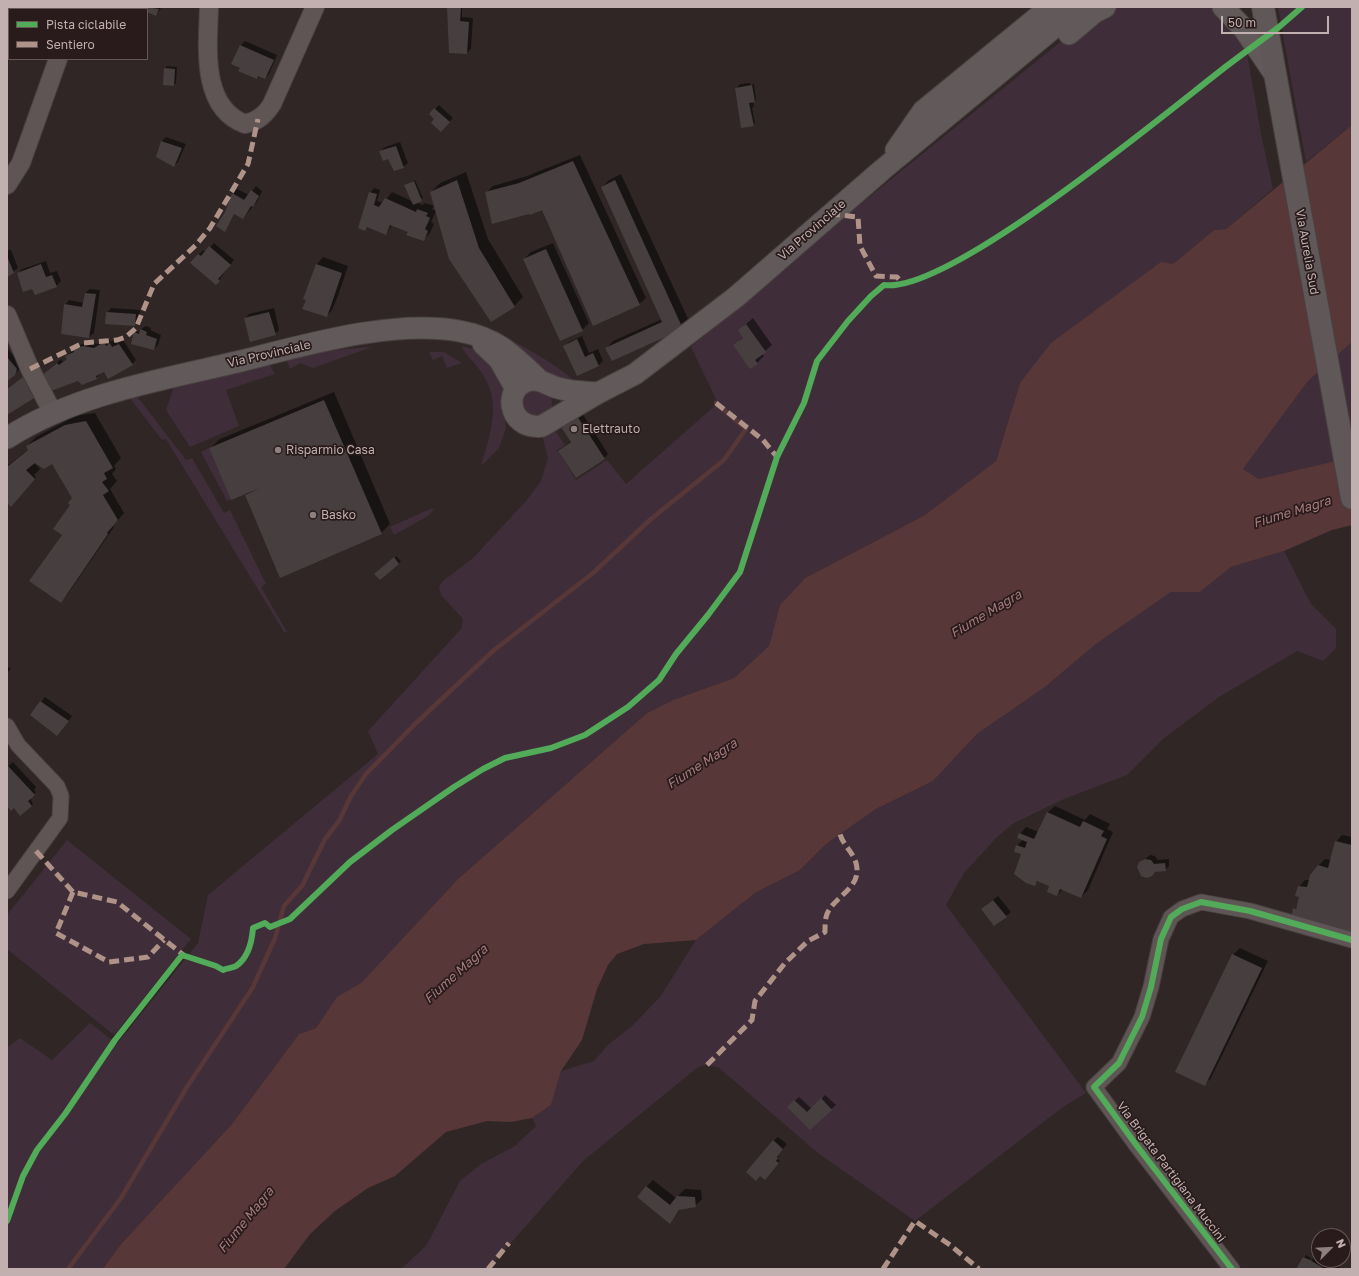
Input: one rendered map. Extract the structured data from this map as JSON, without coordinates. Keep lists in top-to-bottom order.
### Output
{
  "streets": {
    "main road": ["Via Provinciale", "Via Aurelia Sud"],
    "street": ["Via Brigata Partigiana Muccini"]
  },
  "water": ["Fiume Magra"],
  "places": ["Elettrauto", "Risparmio Casa", "Basko"],
  "legend": ["Pista ciclabile", "Sentiero"],
  "scale_bar": "50 m",
  "north": "top right"
}
